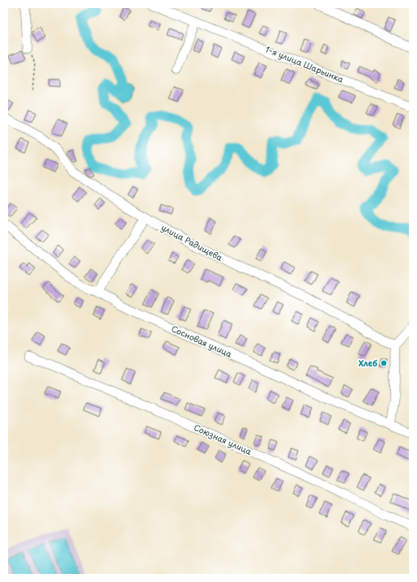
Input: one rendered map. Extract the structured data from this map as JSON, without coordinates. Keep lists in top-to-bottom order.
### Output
{
  "streets": {
    "street": [
      "1-я улица Шарьинка",
      "улица Радищева",
      "Сосновая улица",
      "Союзная улица"
    ]
  },
  "places": ["Хлеб"]
}
